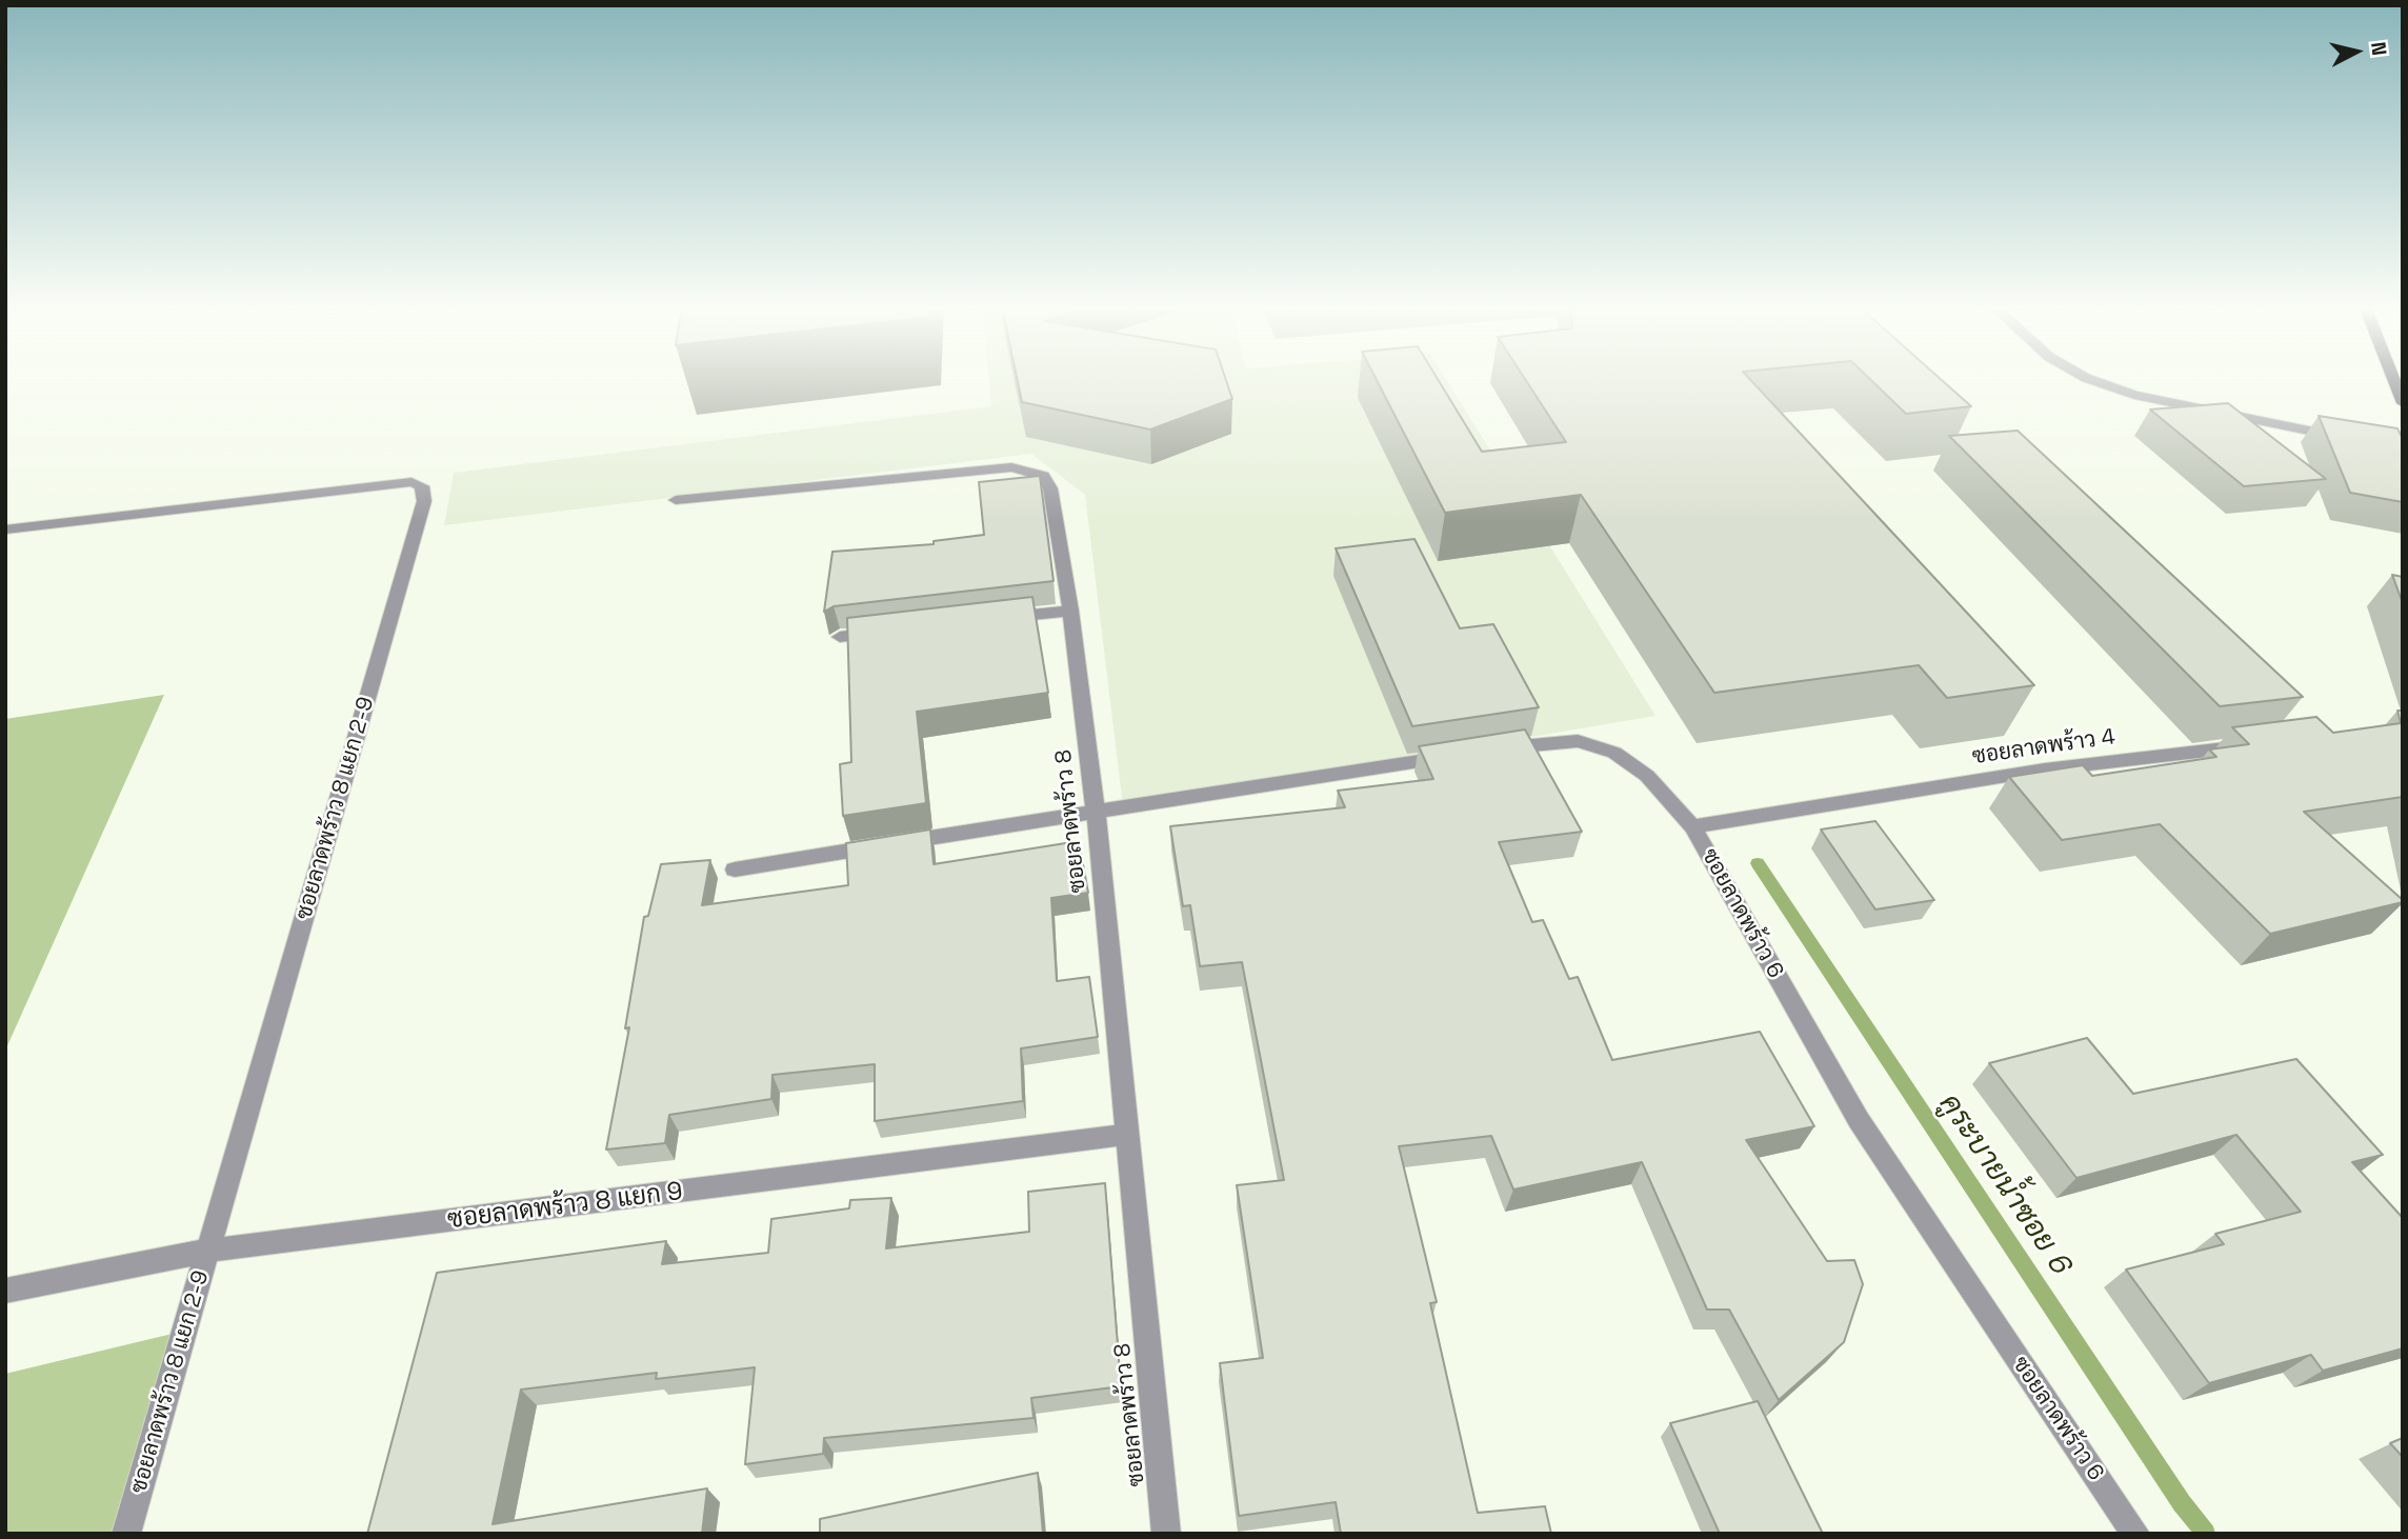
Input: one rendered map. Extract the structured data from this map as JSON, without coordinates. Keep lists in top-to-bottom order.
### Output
{
  "streets": {
    "street": [
      "ซอยลาดพร้าว 4",
      "ซอยลาดพร้าว 8 แยก 2-9",
      "ซอยลาดพร้าว 8",
      "ซอยลาดพร้าว 6",
      "ซอยลาดพร้าว 8 แยก 9"
    ]
  },
  "crossings": [
    ["ซอยลาดพร้าว 4", "ซอยลาดพร้าว 6"],
    ["ซอยลาดพร้าว 8 แยก 2-9", "ซอยลาดพร้าว 8 แยก 9"],
    ["ซอยลาดพร้าว 8", "ซอยลาดพร้าว 8 แยก 9"]
  ],
  "water": ["คูระบายน้ำซอย 6"],
  "north": "right"
}
